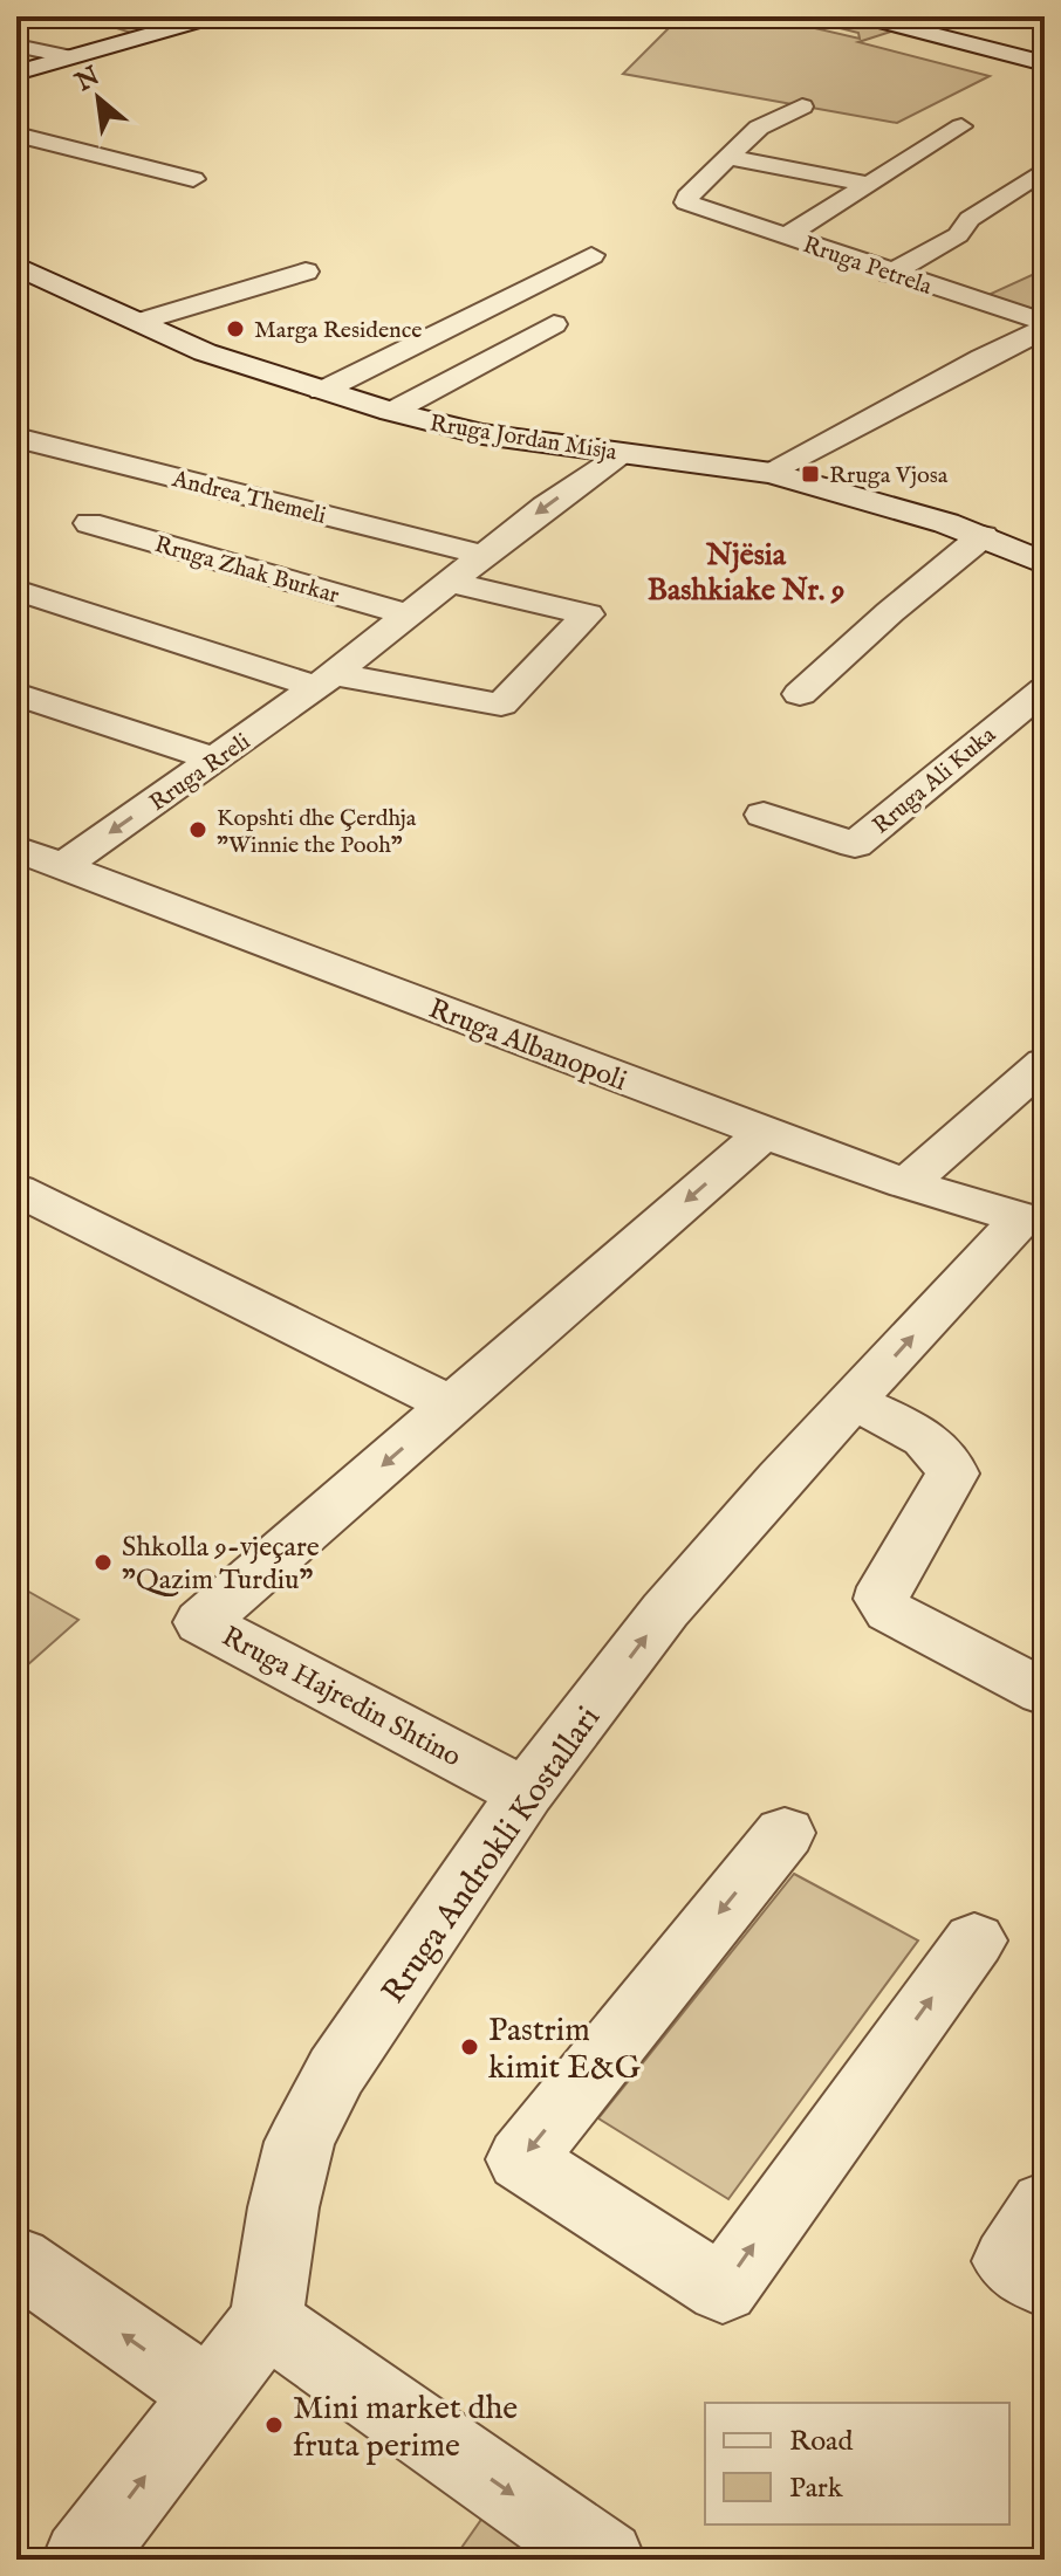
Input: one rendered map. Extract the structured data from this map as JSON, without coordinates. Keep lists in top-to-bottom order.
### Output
{
  "streets": {
    "street": [
      "Rruga Petrela",
      "Rruga Jordan Misja",
      "Andrea Themeli",
      "Rruga Zhak Burkar",
      "Rruga Rreli",
      "Rruga Ali Kuka",
      "Rruga Albanopoli",
      "Rruga Hajredin Shtino",
      "Rruga Androkli Kostallari"
    ]
  },
  "crossings": [
    ["Rruga Jordan Misja", "Rruga Rreli"],
    ["Andrea Themeli", "Rruga Rreli"],
    ["Rruga Zhak Burkar", "Rruga Rreli"],
    ["Rruga Rreli", "Rruga Albanopoli"],
    ["Rruga Albanopoli", "Rruga Hajredin Shtino"],
    ["Rruga Albanopoli", "Rruga Androkli Kostallari"],
    ["Rruga Hajredin Shtino", "Rruga Androkli Kostallari"]
  ],
  "one_way": ["Rruga Androkli Kostallari"],
  "districts": ["Njësia Bashkiake Nr. 9"],
  "places": {
    "other": [
      "Marga Residence",
      "Kopshti dhe Çerdhja \"Winnie the Pooh\"",
      "Shkolla 9-vjeçare \"Qazim Turdiu\"",
      "Pastrim kimit E&G",
      "Mini market dhe fruta perime"
    ],
    "transit": ["Rruga Vjosa"]
  },
  "legend": ["Road", "Park"],
  "north": "top left"
}
